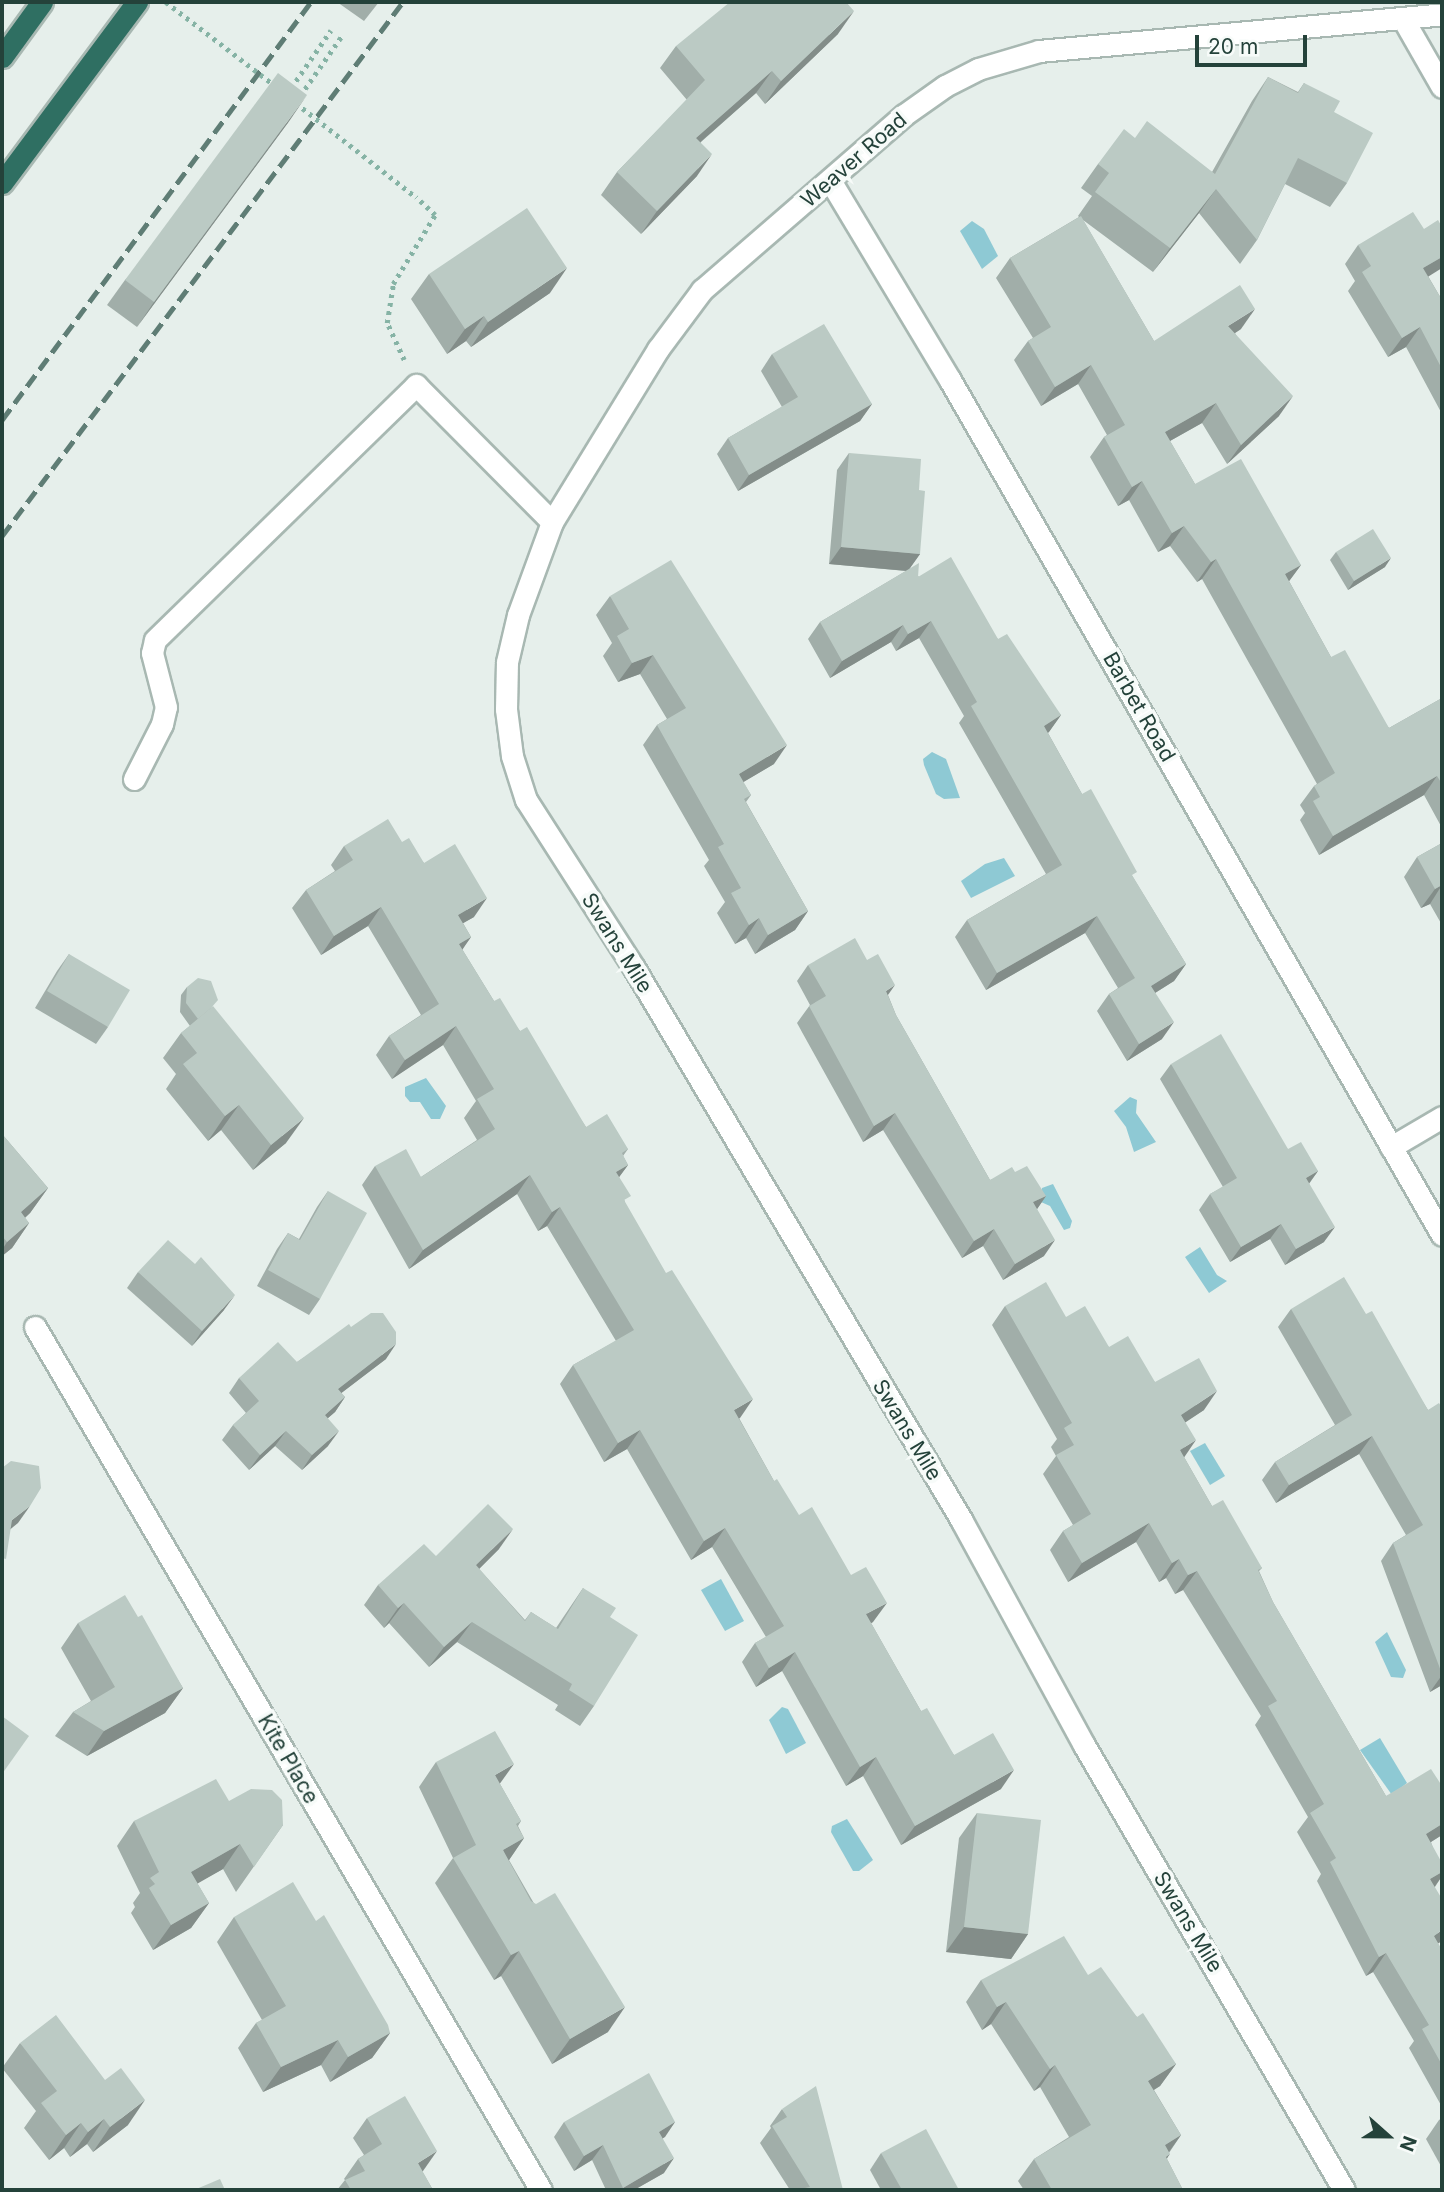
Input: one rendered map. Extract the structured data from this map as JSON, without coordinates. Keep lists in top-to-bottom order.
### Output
{
  "streets": {
    "street": [
      "Weaver Road",
      "Barbet Road",
      "Swans Mile",
      "Kite Place"
    ]
  },
  "crossings": [
    ["Weaver Road", "Barbet Road"],
    ["Weaver Road", "Swans Mile"]
  ],
  "scale_bar": "20 m",
  "north": "right"
}
